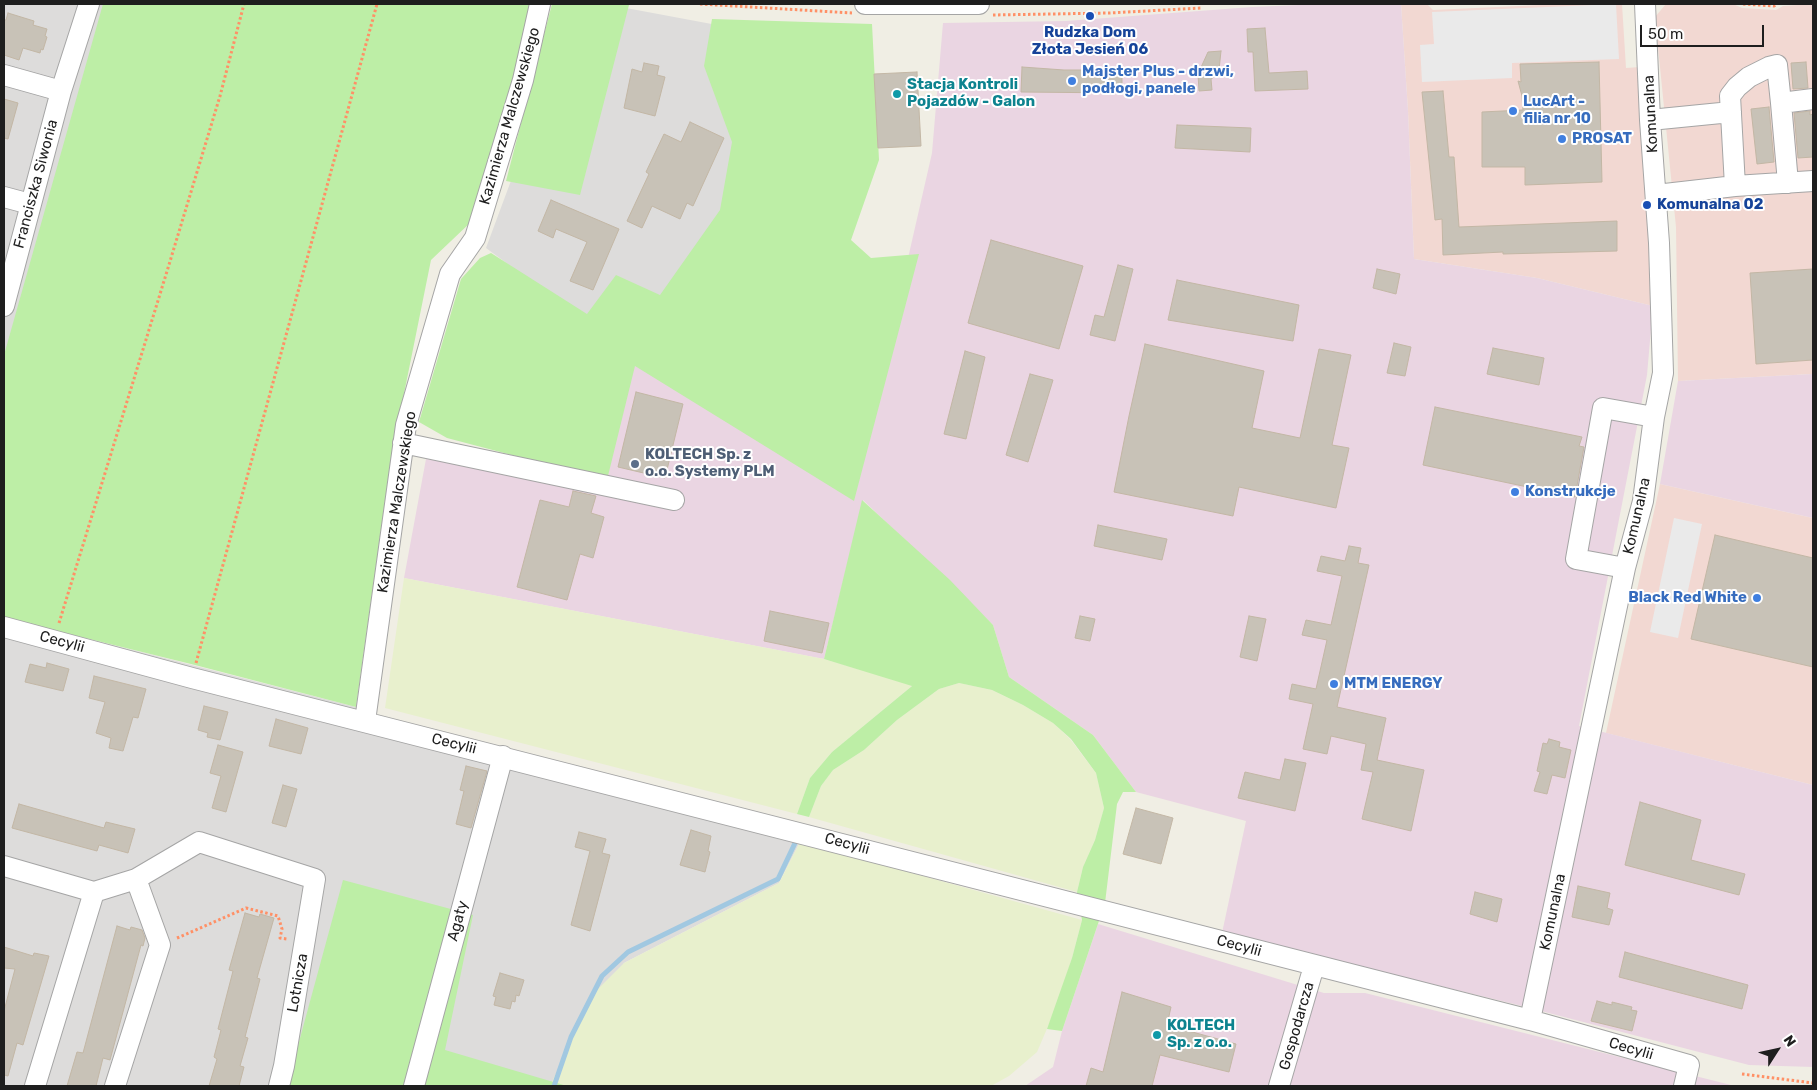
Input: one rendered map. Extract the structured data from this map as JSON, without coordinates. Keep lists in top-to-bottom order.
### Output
{
  "streets": {
    "street": [
      "Komunalna",
      "Kazimierza Malczewskiego",
      "Franciszka Siwonia",
      "Cecylii",
      "Agaty",
      "Lotnicza",
      "Gospodarcza"
    ]
  },
  "crossings": [
    ["Komunalna", "Cecylii"],
    ["Kazimierza Malczewskiego", "Cecylii"],
    ["Cecylii", "Agaty"],
    ["Cecylii", "Gospodarcza"]
  ],
  "places": [
    "Rudzka Dom Złota Jesień 06",
    "Majster Plus - drzwi, podłogi, panele",
    "Stacja Kontroli Pojazdów - Galon",
    "LucArt - filia nr 10",
    "PROSAT",
    "Komunalna 02",
    "KOLTECH Sp. z o.o. Systemy PLM",
    "Konstrukcje",
    "Black Red White",
    "MTM ENERGY",
    "KOLTECH Sp. z o.o."
  ],
  "scale_bar": "50 m",
  "north": "top right"
}
